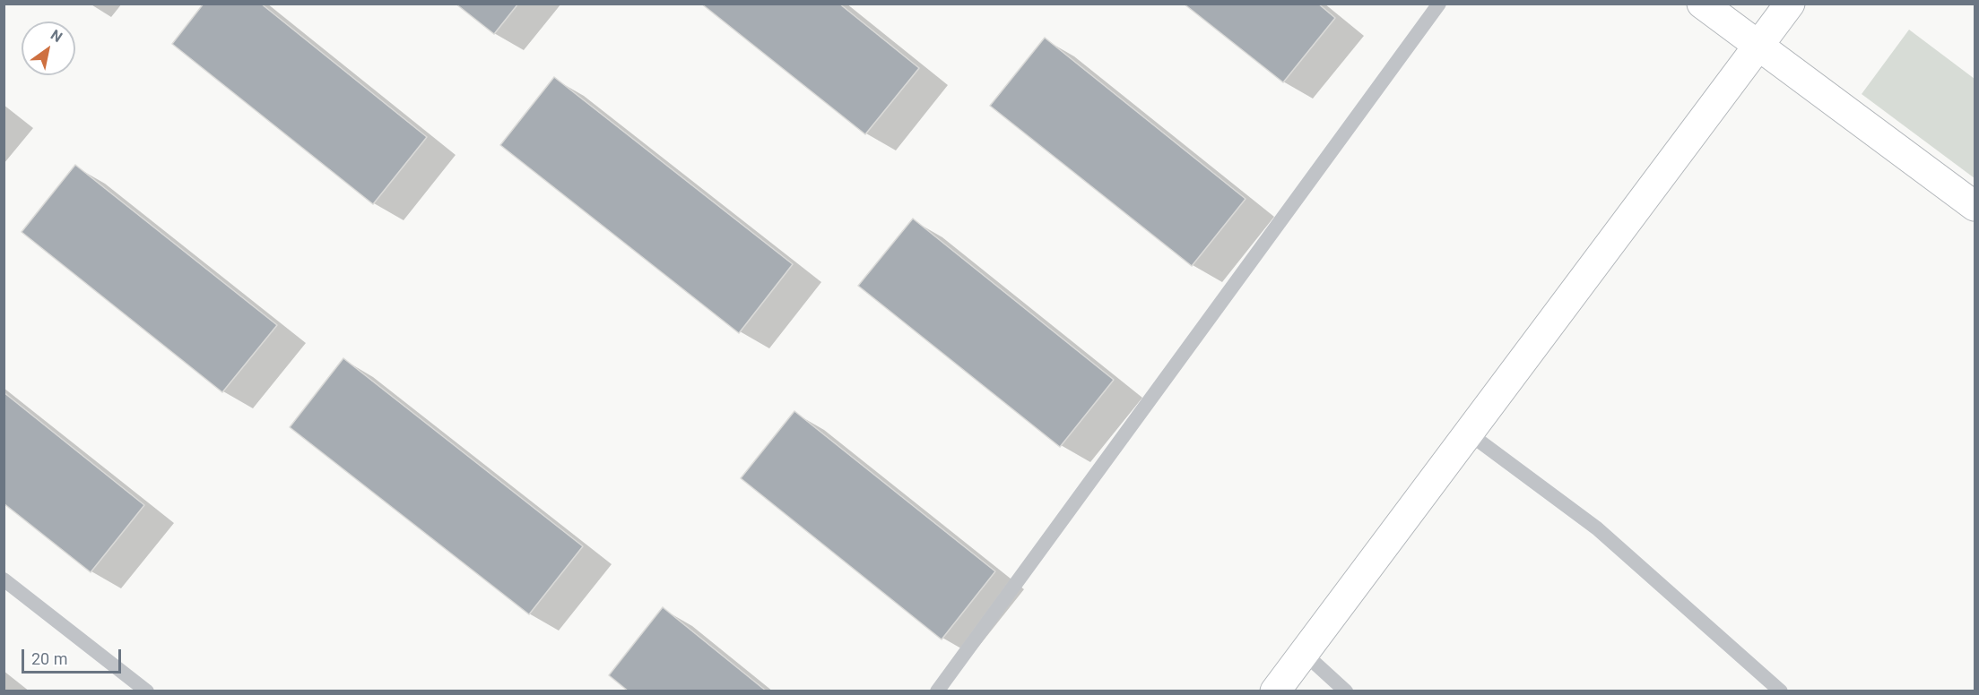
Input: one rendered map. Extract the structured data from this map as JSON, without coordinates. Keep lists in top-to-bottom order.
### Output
{
  "scale_bar": "20 m",
  "north": "top right"
}
